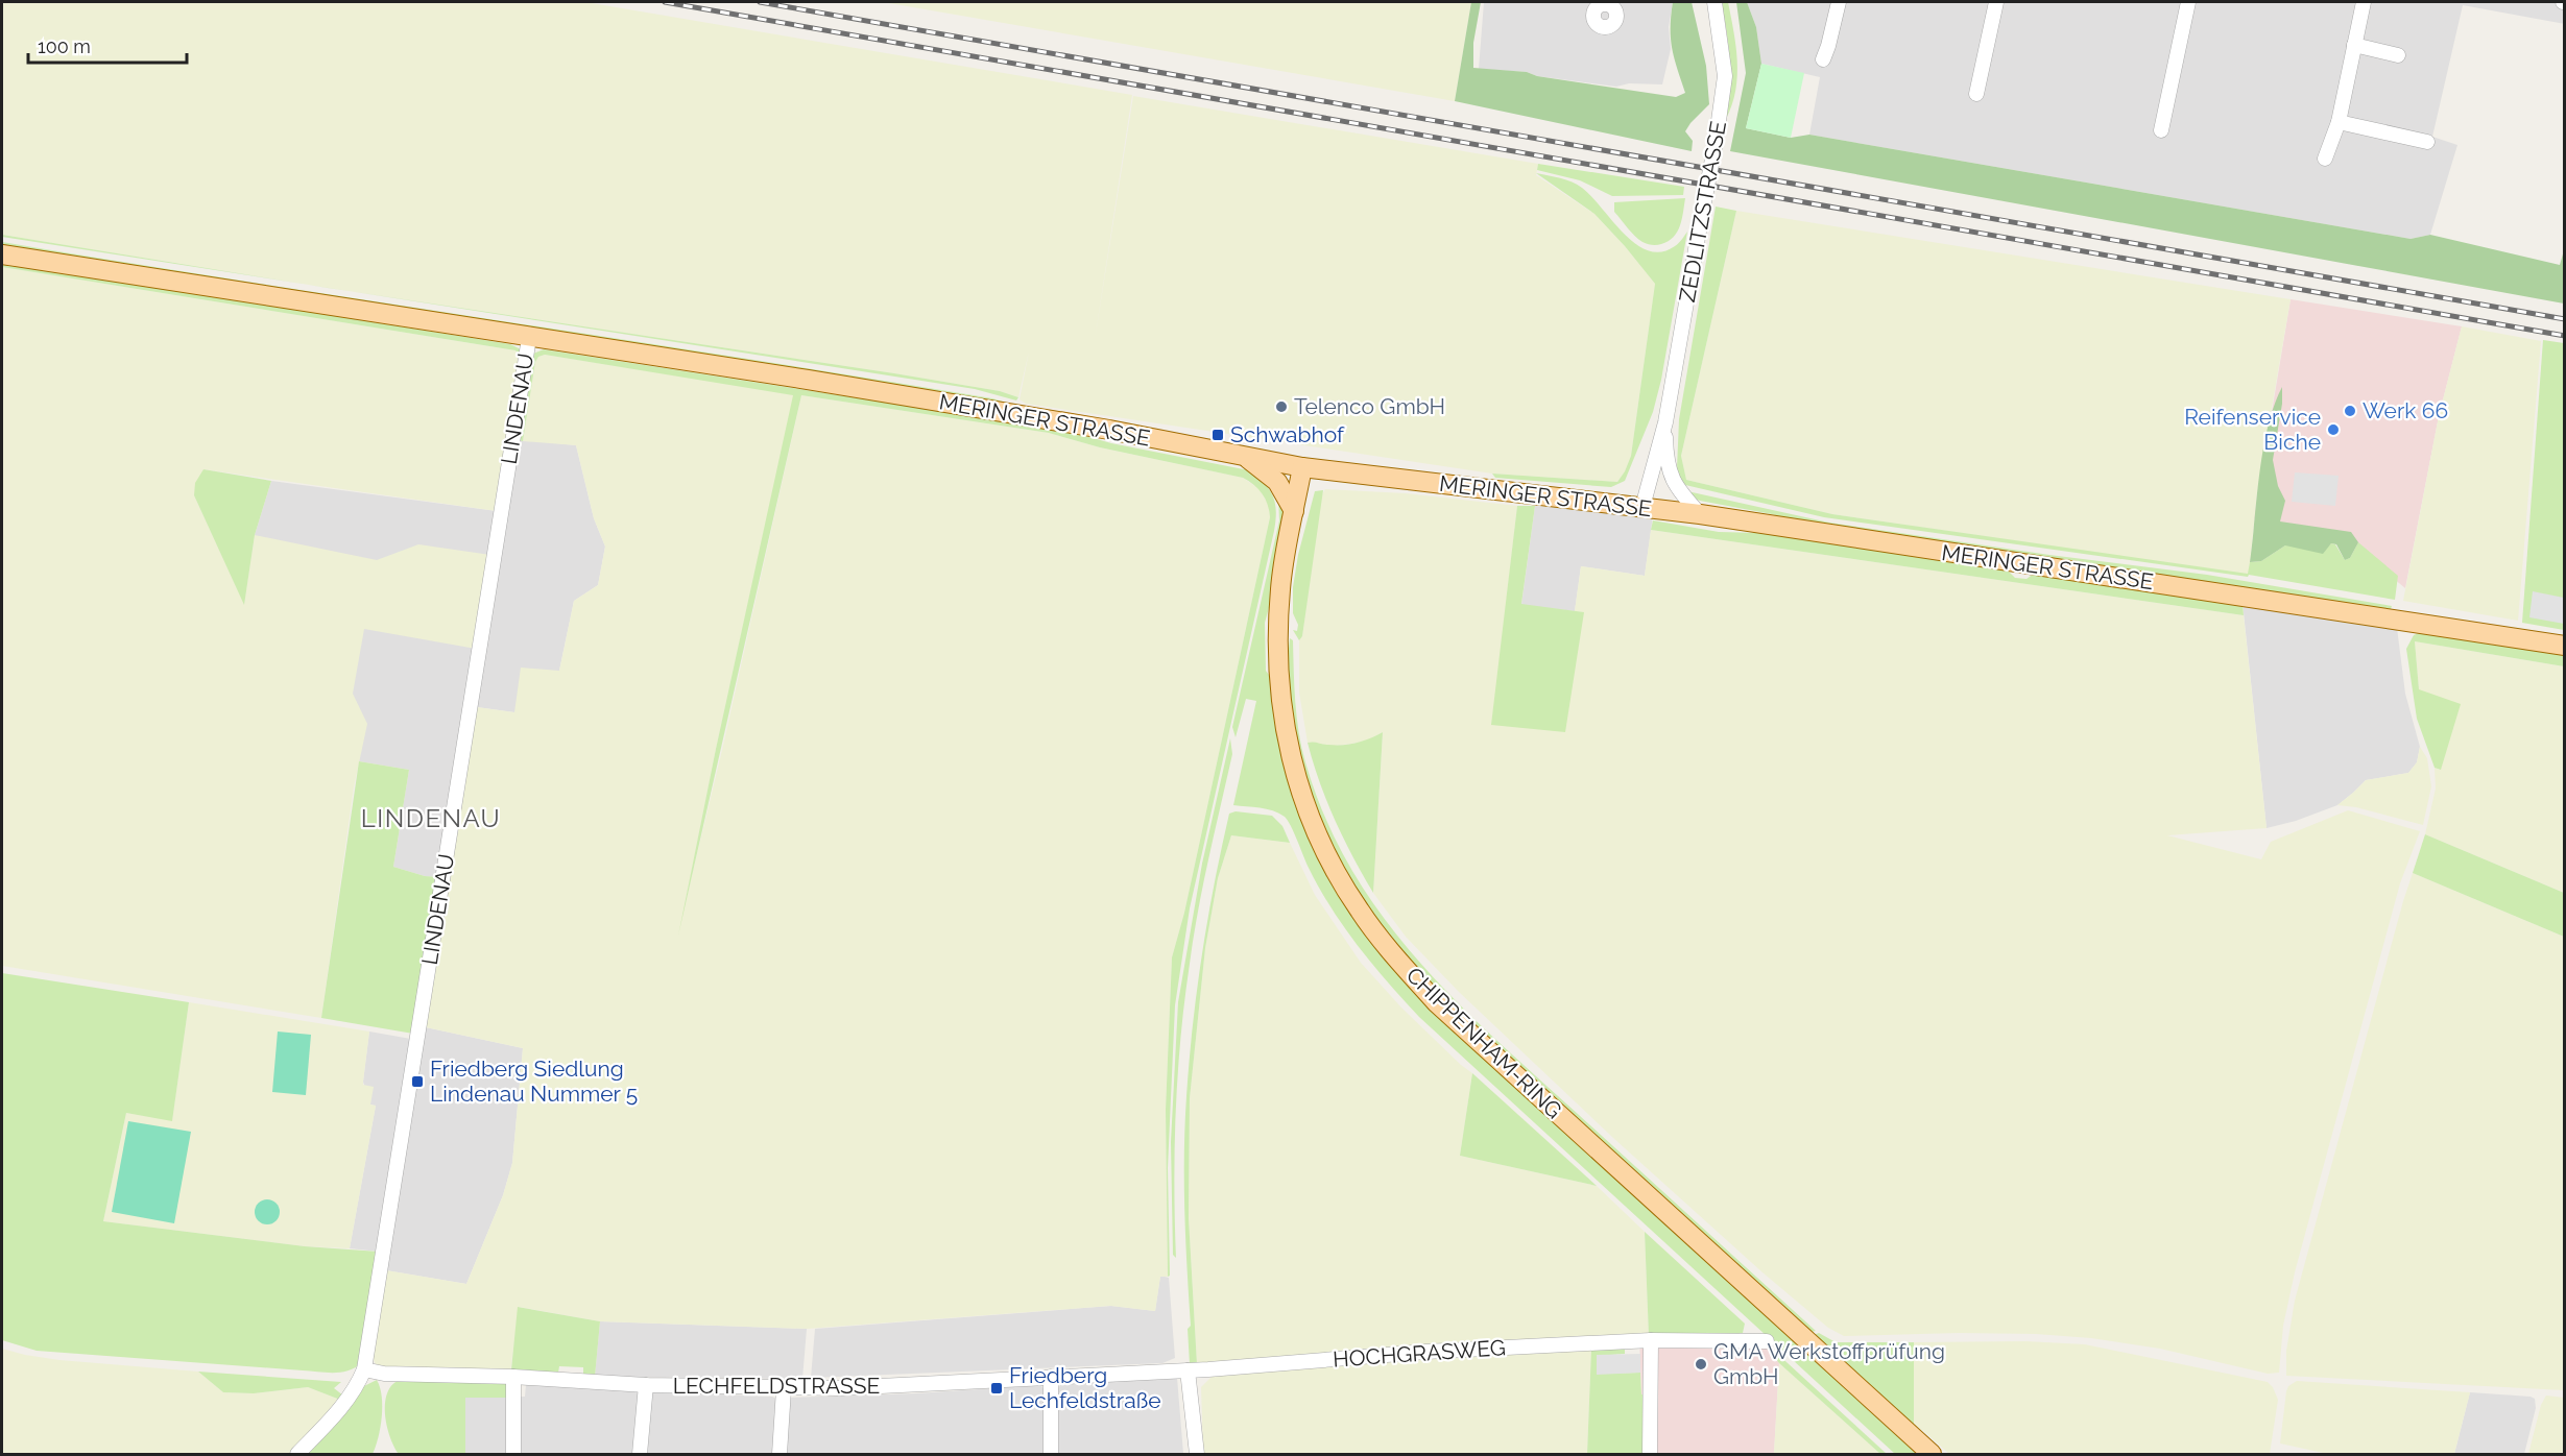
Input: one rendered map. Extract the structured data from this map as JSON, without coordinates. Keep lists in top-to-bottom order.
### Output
{
  "streets": {
    "main road": ["MERINGER STRASSE", "CHIPPENHAM-RING"],
    "street": [
      "ZEDLITZSTRASSE",
      "LINDENAU",
      "HOCHGRASWEG",
      "LECHFELDSTRASSE"
    ]
  },
  "crossings": [
    ["ZEDLITZSTRASSE", "MERINGER STRASSE"],
    ["LINDENAU", "MERINGER STRASSE"],
    ["LINDENAU", "LECHFELDSTRASSE"],
    ["MERINGER STRASSE", "CHIPPENHAM-RING"],
    ["HOCHGRASWEG", "LECHFELDSTRASSE"]
  ],
  "districts": ["LINDENAU"],
  "places": {
    "other": [
      "Telenco GmbH",
      "Werk 66",
      "Reifenservice Biche",
      "GMA Werkstoffprüfung GmbH"
    ],
    "transit": ["Schwabhof", "Friedberg Siedlung Lindenau Nummer 5", "Friedberg Lechfeldstraße"]
  },
  "scale_bar": "100 m"
}
